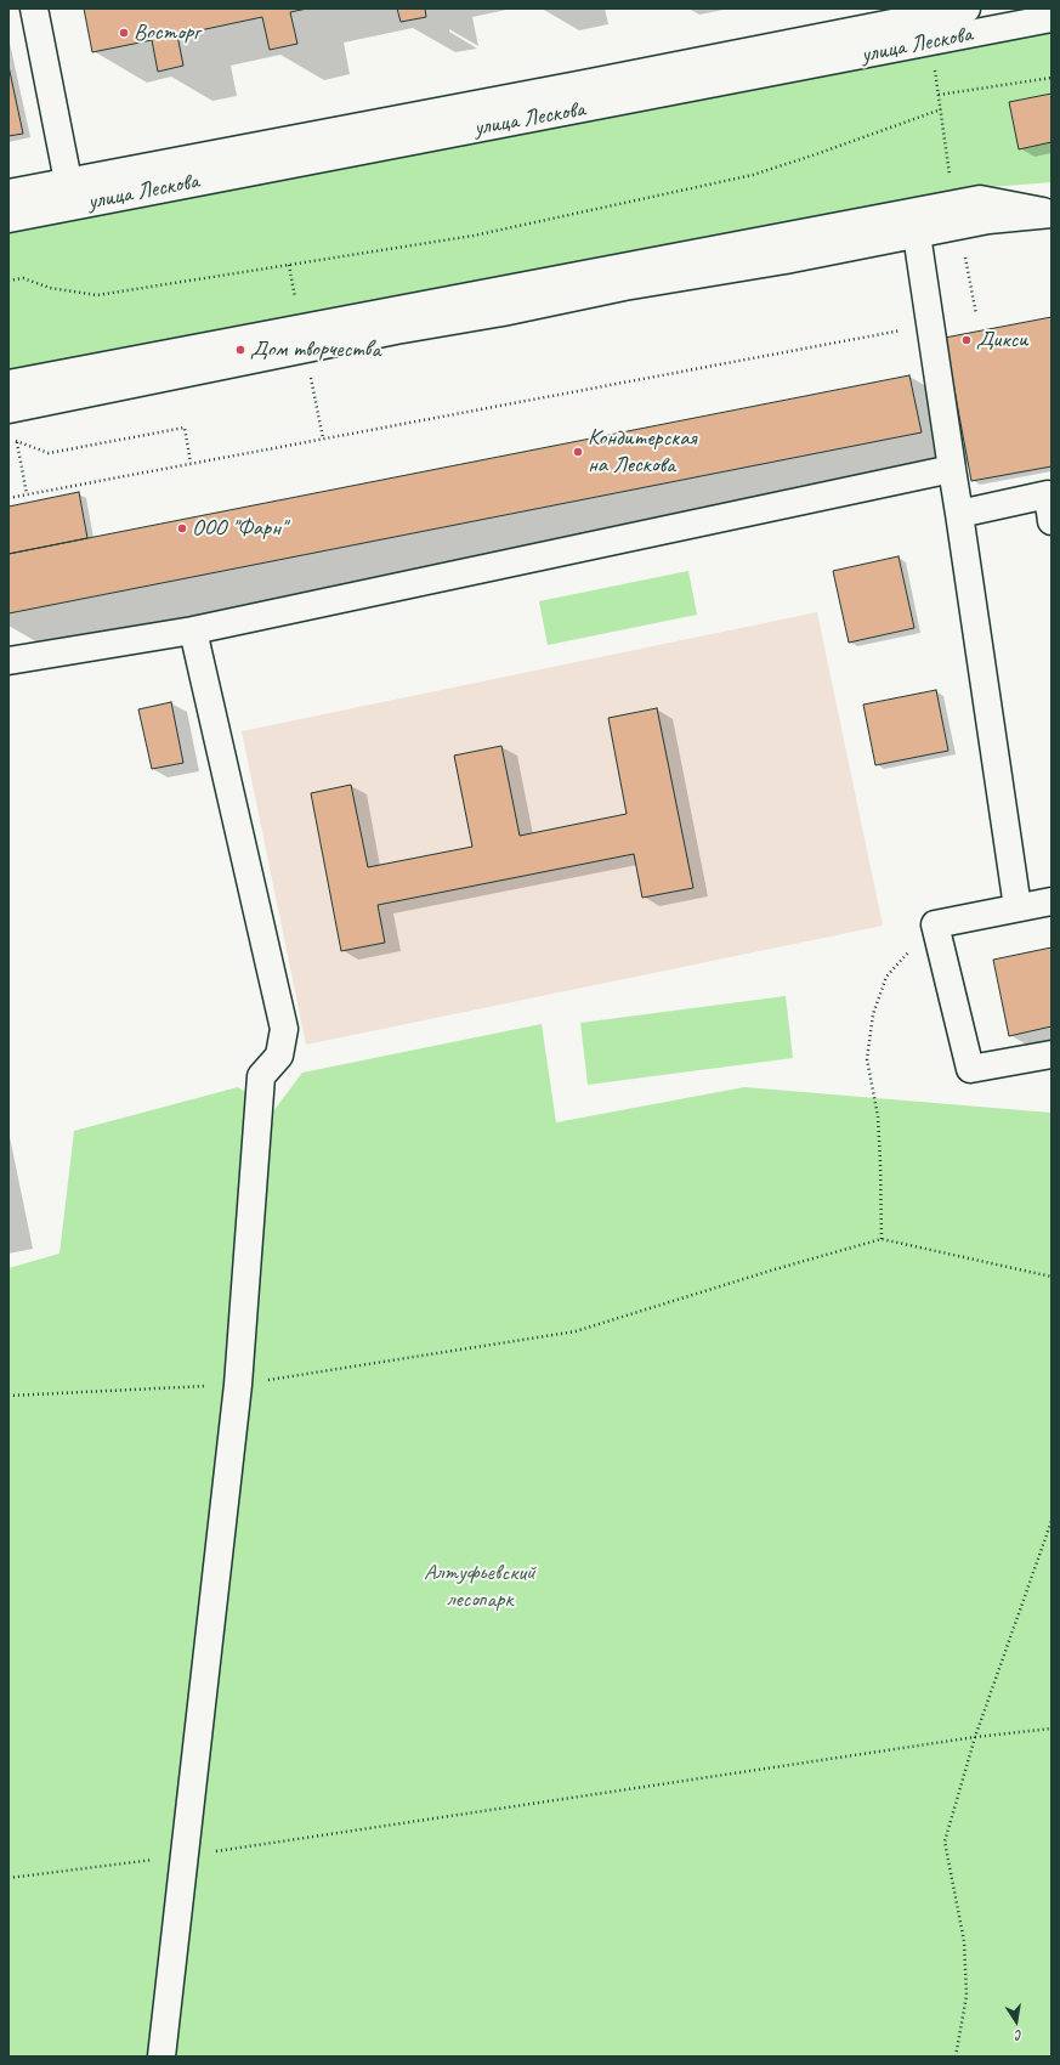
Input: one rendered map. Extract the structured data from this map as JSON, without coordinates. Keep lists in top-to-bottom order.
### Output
{
  "streets": {
    "main road": ["улица Лескова"]
  },
  "parks": ["Алтуфьевский лесопарк"],
  "places": [
    "Восторг",
    "Дикси",
    "Дом творчества",
    "Кондитерская на Лескова",
    "ООО \"Фарн\""
  ],
  "north": "bottom"
}
